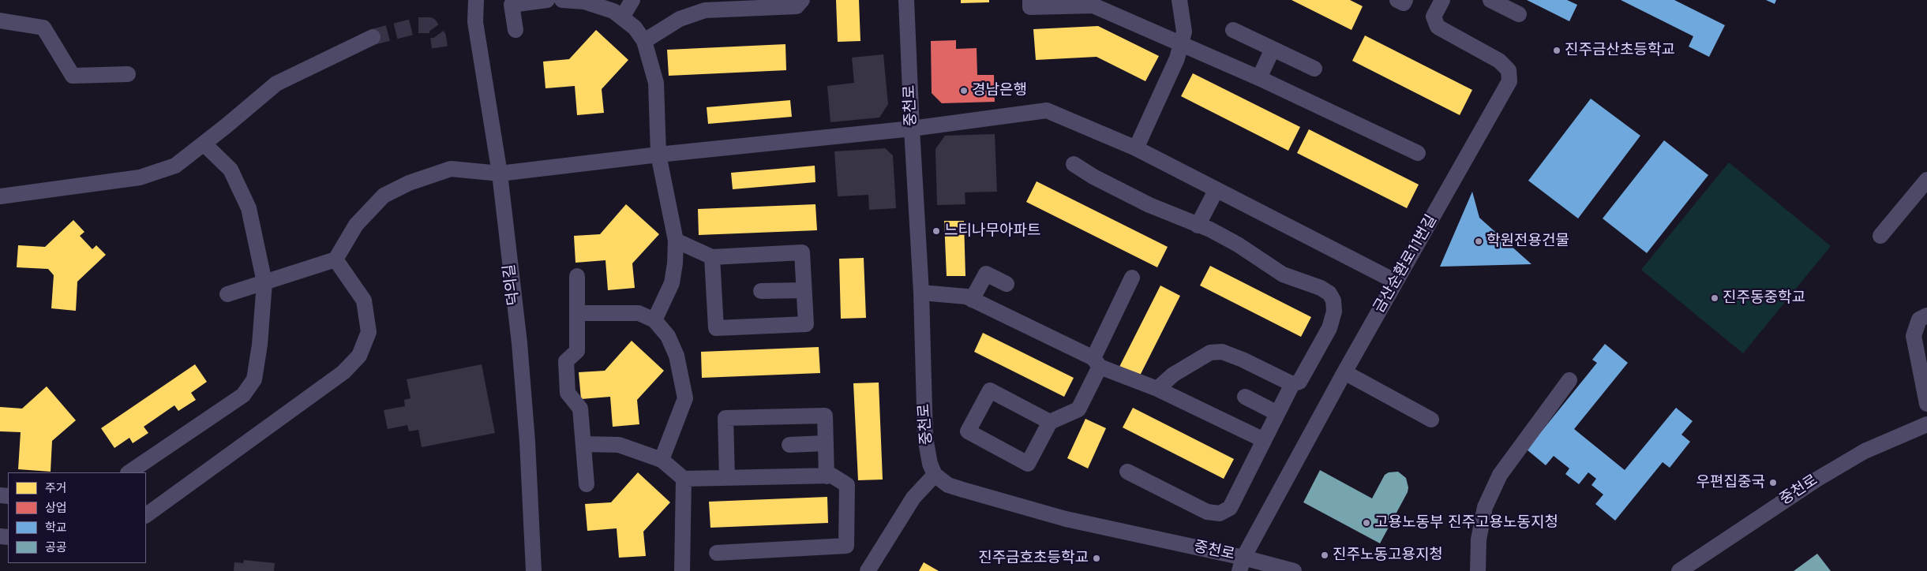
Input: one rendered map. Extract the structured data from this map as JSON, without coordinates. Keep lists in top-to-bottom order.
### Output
{
  "streets": {
    "street": ["중천로", "금산순환로11번길", "덕의길"]
  },
  "crossings": [
    ["중천로", "금산순환로11번길"]
  ],
  "places": [
    "진주금산초등학교",
    "경남은행",
    "느티나무아파트",
    "학원전용건물",
    "진주동중학교",
    "우편집중국",
    "고용노동부 진주고용노동지청",
    "진주노동고용지청",
    "진주금호초등학교"
  ],
  "legend": [
    "주거",
    "상업",
    "학교",
    "공공"
  ]
}
